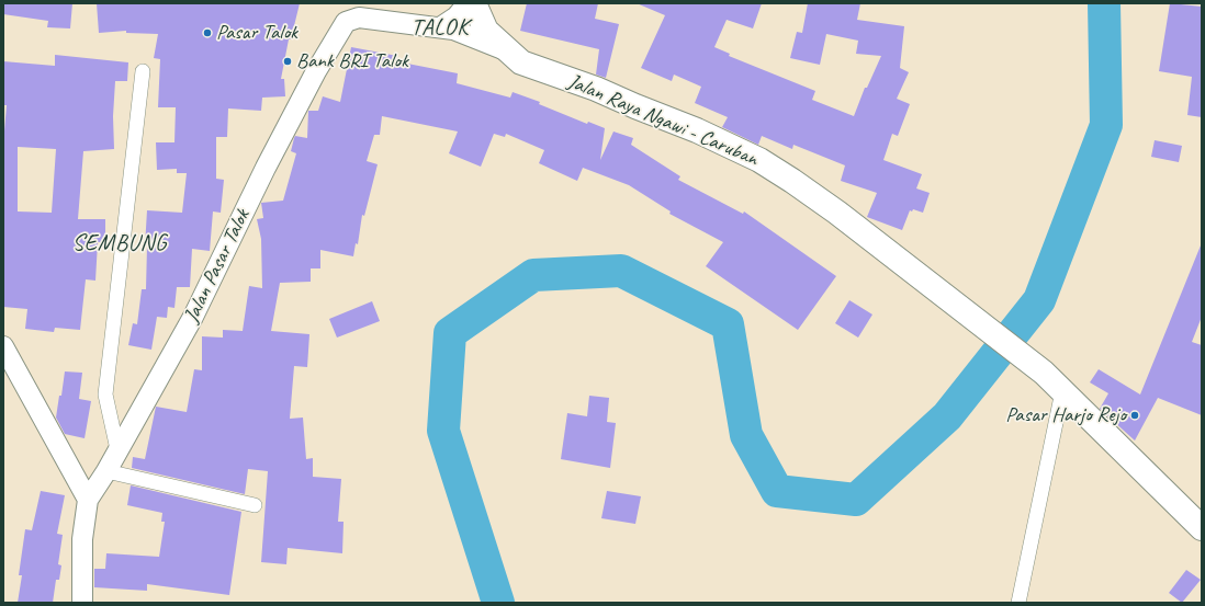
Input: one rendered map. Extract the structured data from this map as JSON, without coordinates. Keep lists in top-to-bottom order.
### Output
{
  "streets": {
    "highway": ["Jalan Raya Ngawi - Caruban"],
    "main road": ["Jalan Pasar Talok"]
  },
  "crossings": [
    ["Jalan Raya Ngawi - Caruban", "Jalan Pasar Talok"]
  ],
  "districts": ["TALOK", "SEMBUNG"],
  "places": ["Pasar Talok", "Bank BRI Talok", "Pasar Harjo Rejo"]
}
